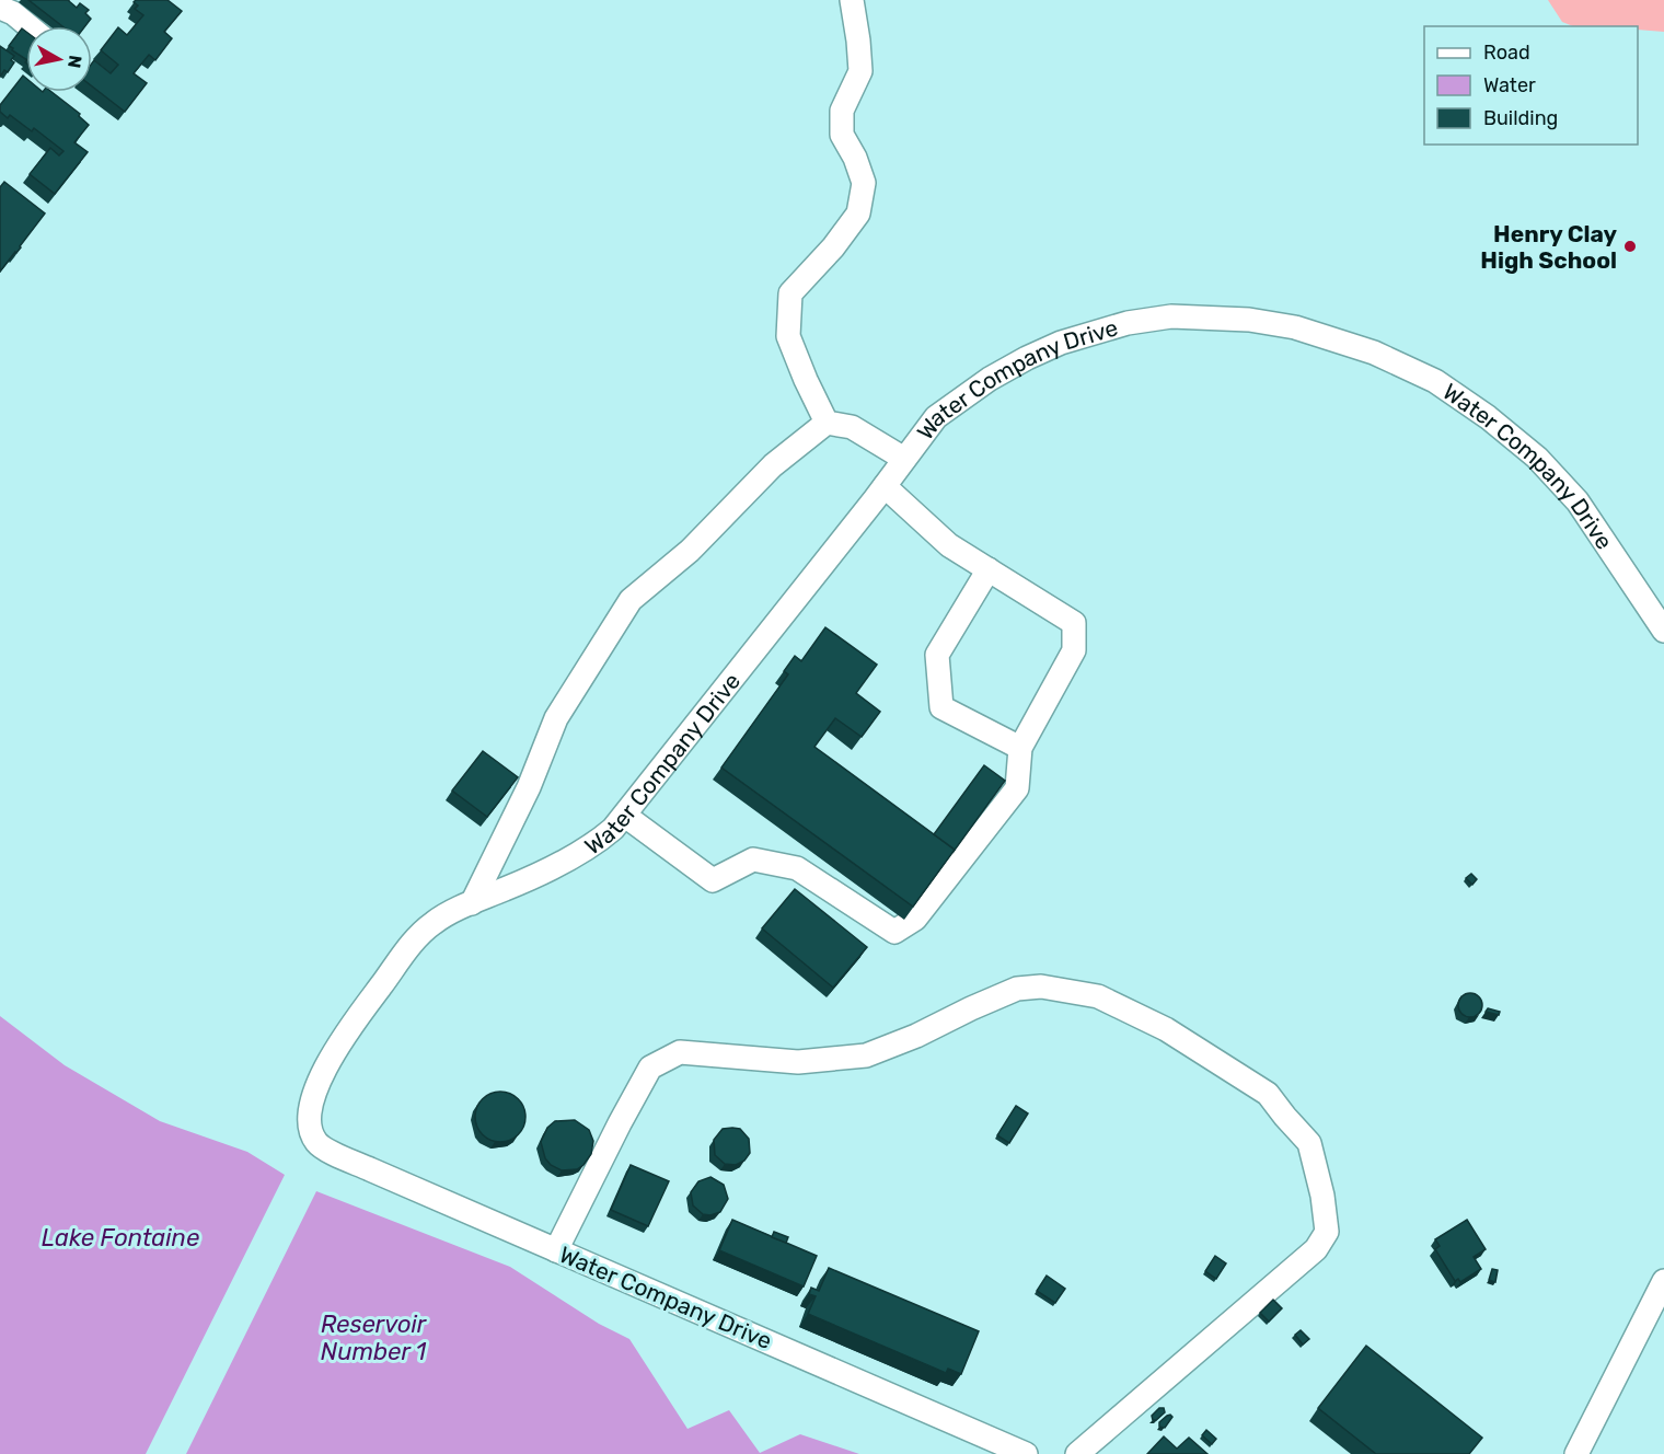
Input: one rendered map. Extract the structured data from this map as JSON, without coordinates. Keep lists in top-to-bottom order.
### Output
{
  "streets": {
    "street": ["Water Company Drive"]
  },
  "water": ["Lake Fontaine", "Reservoir Number 1"],
  "places": ["Henry Clay High School"],
  "legend": ["Road", "Water", "Building"],
  "north": "right"
}
